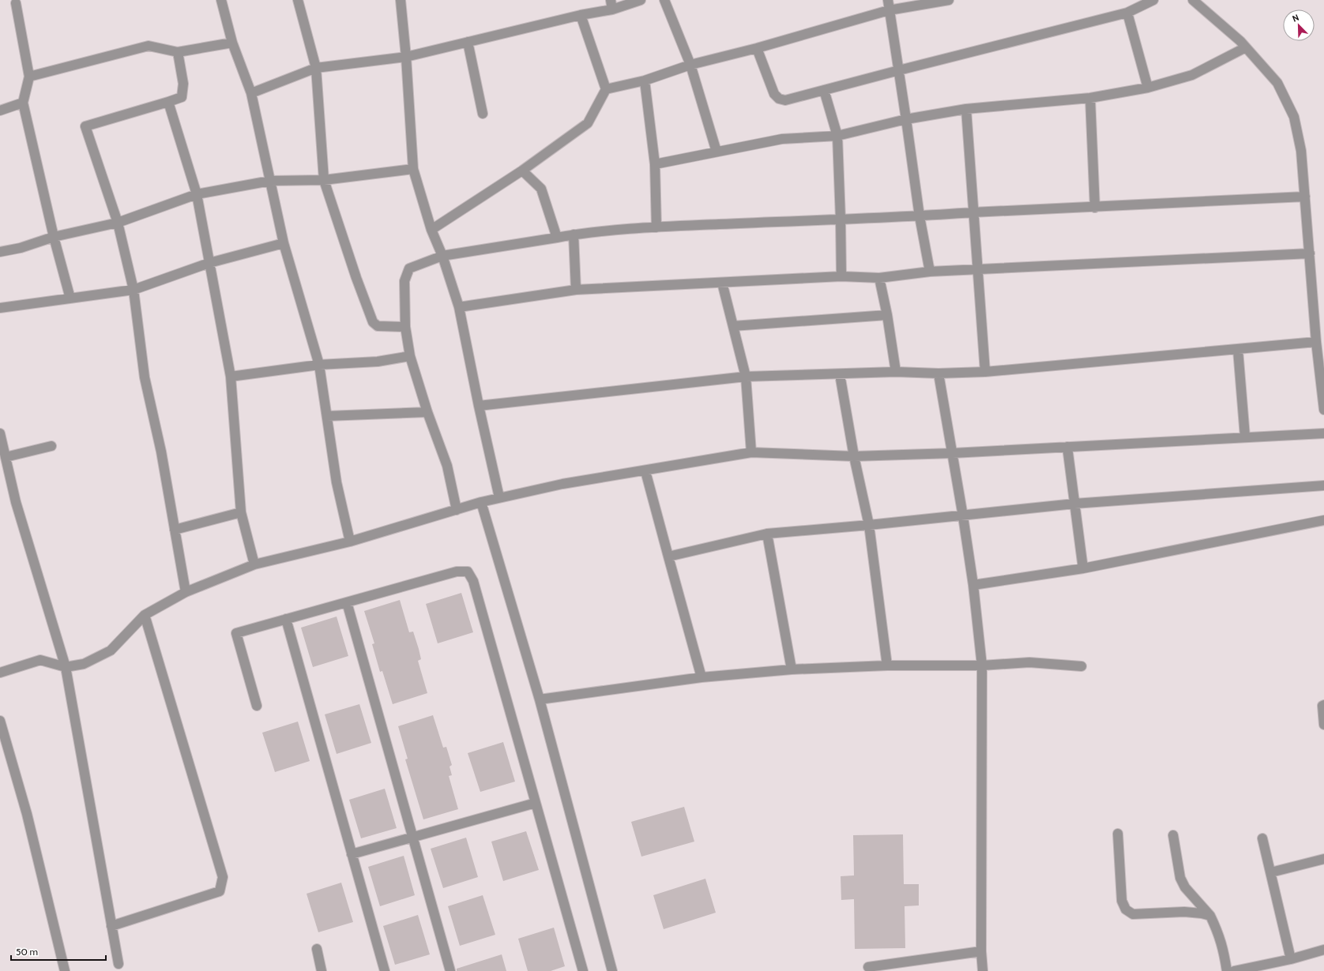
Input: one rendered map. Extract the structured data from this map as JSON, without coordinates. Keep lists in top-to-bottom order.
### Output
{
  "scale_bar": "50 m",
  "north": "top left"
}
